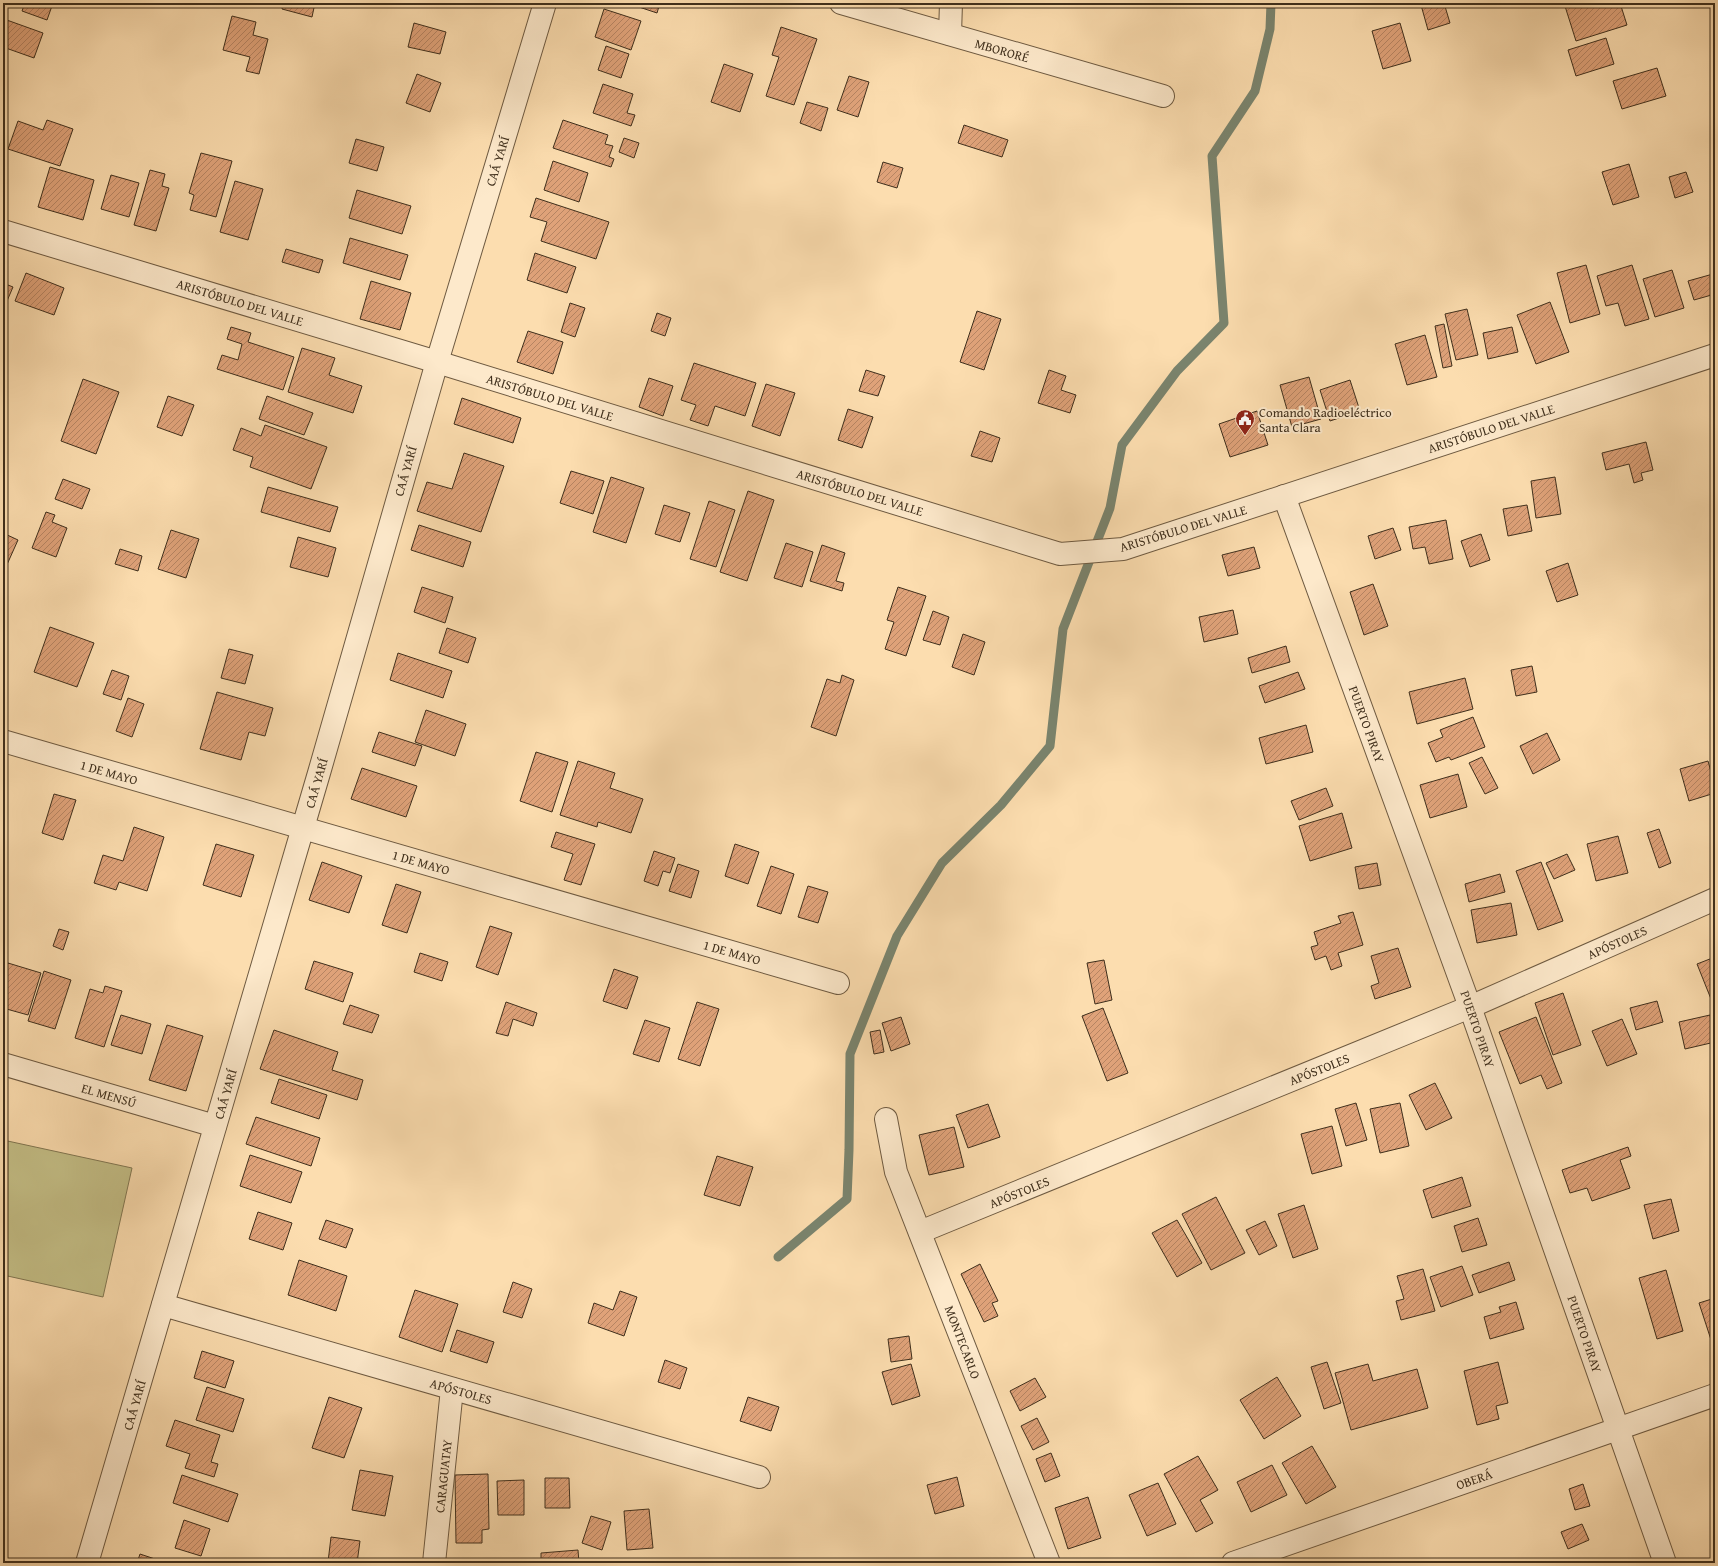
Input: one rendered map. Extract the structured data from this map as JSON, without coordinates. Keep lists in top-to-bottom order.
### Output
{
  "streets": {
    "street": [
      "MBORORÉ",
      "CAÁ YARÍ",
      "ARISTÓBULO DEL VALLE",
      "PUERTO PIRAY",
      "1 DE MAYO",
      "APÓSTOLES",
      "EL MENSÚ",
      "MONTECARLO",
      "CARAGUATAY",
      "OBERÁ"
    ]
  },
  "crossings": [
    ["CAÁ YARÍ", "ARISTÓBULO DEL VALLE"],
    ["CAÁ YARÍ", "1 DE MAYO"],
    ["CAÁ YARÍ", "APÓSTOLES"],
    ["CAÁ YARÍ", "EL MENSÚ"],
    ["ARISTÓBULO DEL VALLE", "PUERTO PIRAY"],
    ["PUERTO PIRAY", "APÓSTOLES"],
    ["PUERTO PIRAY", "OBERÁ"],
    ["APÓSTOLES", "MONTECARLO"],
    ["APÓSTOLES", "CARAGUATAY"]
  ],
  "places": {
    "public building": ["Comando Radioeléctrico Santa Clara"]
  }
}
